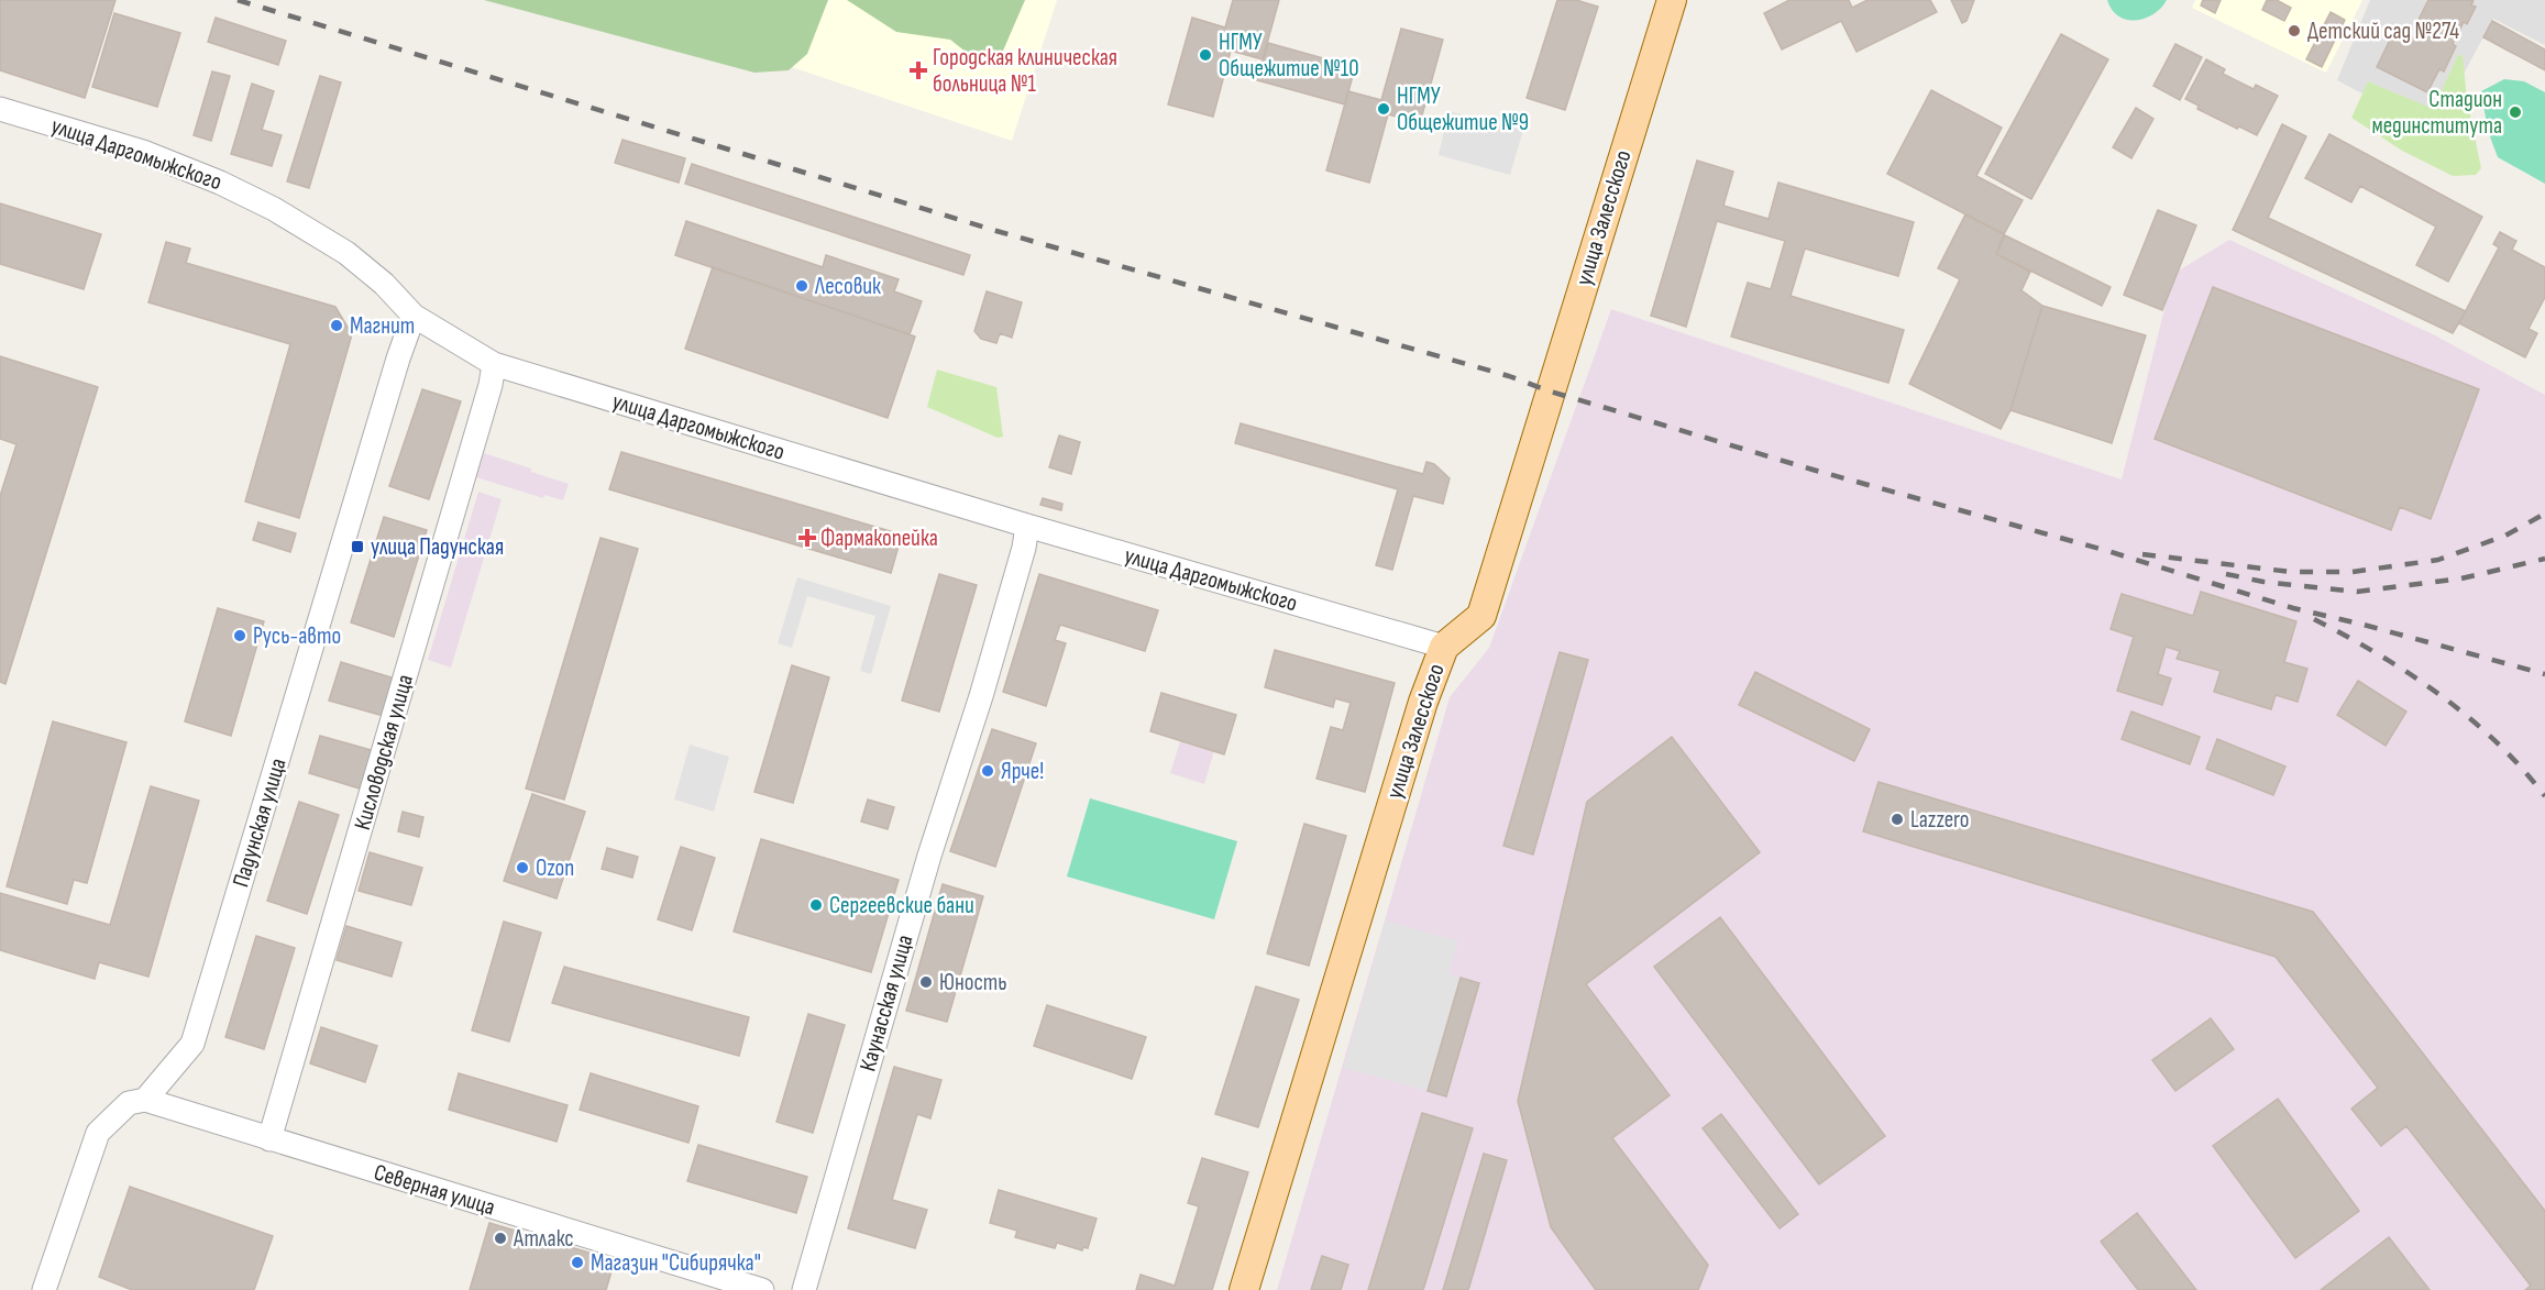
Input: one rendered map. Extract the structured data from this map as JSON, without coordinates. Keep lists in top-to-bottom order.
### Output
{
  "streets": {
    "main road": ["улица Залесского"],
    "street": [
      "улица Даргомыжского",
      "Кисловодская улица",
      "Падунская улица",
      "Каунасская улица",
      "Северная улица"
    ]
  },
  "crossings": [
    ["улица Даргомыжского", "улица Залесского"],
    ["улица Даргомыжского", "Кисловодская улица"],
    ["улица Даргомыжского", "Падунская улица"],
    ["улица Даргомыжского", "Каунасская улица"],
    ["Кисловодская улица", "Северная улица"],
    ["Падунская улица", "Северная улица"]
  ],
  "places": {
    "other": [
      "Детский сад №274",
      "НГМУ Общежитие №10",
      "НГМУ Общежитие №9",
      "Стадион мединститута",
      "Лесовик",
      "Магнит",
      "Русь-авто",
      "Ярче!",
      "Lazzero",
      "Ozon",
      "Сергеевские бани",
      "Юность",
      "Атлакс",
      "Магазин \"Сибирячка\""
    ],
    "health": ["Городская клиническая больница №1", "Фармакопейка"],
    "transit": ["улица Падунская"]
  }
}
